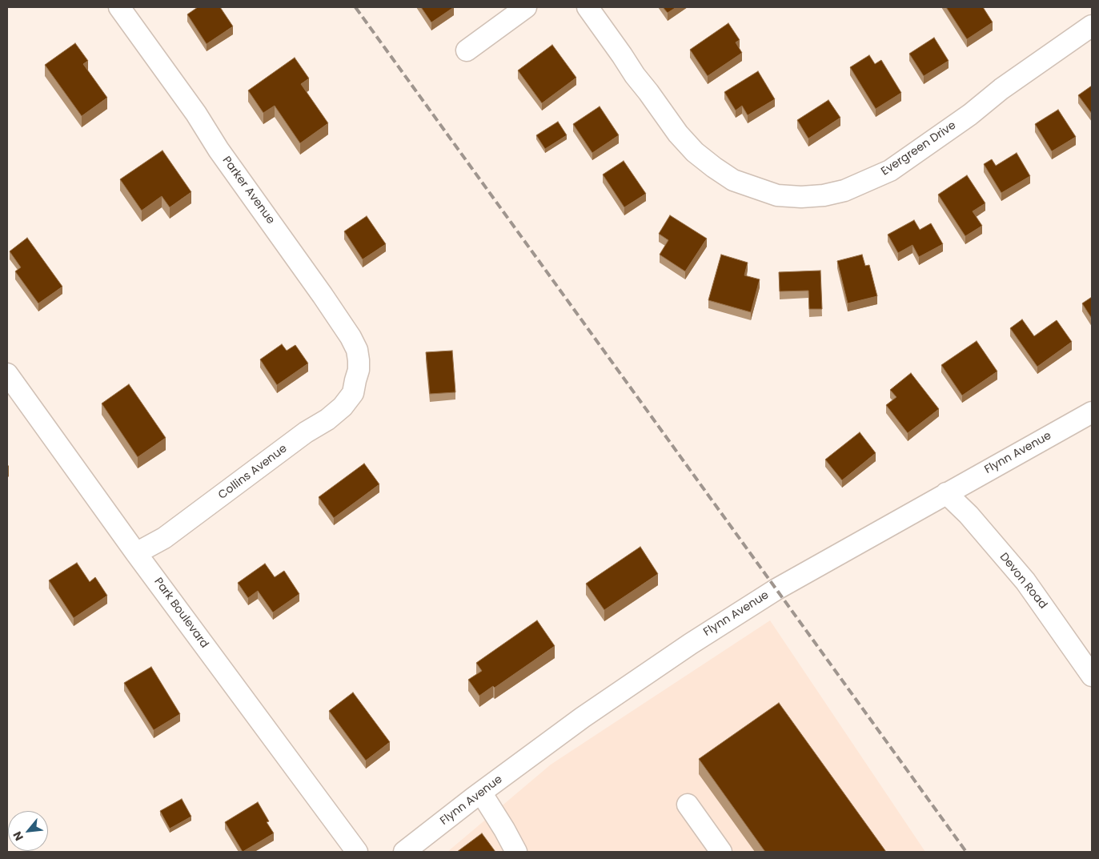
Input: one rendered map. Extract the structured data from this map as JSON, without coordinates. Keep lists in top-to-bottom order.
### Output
{
  "streets": {
    "street": [
      "Evergreen Drive",
      "Parker Avenue",
      "Flynn Avenue",
      "Collins Avenue",
      "Devon Road",
      "Park Boulevard"
    ]
  },
  "crossings": [
    ["Parker Avenue", "Collins Avenue"],
    ["Flynn Avenue", "Devon Road"],
    ["Collins Avenue", "Park Boulevard"]
  ],
  "north": "bottom left"
}
